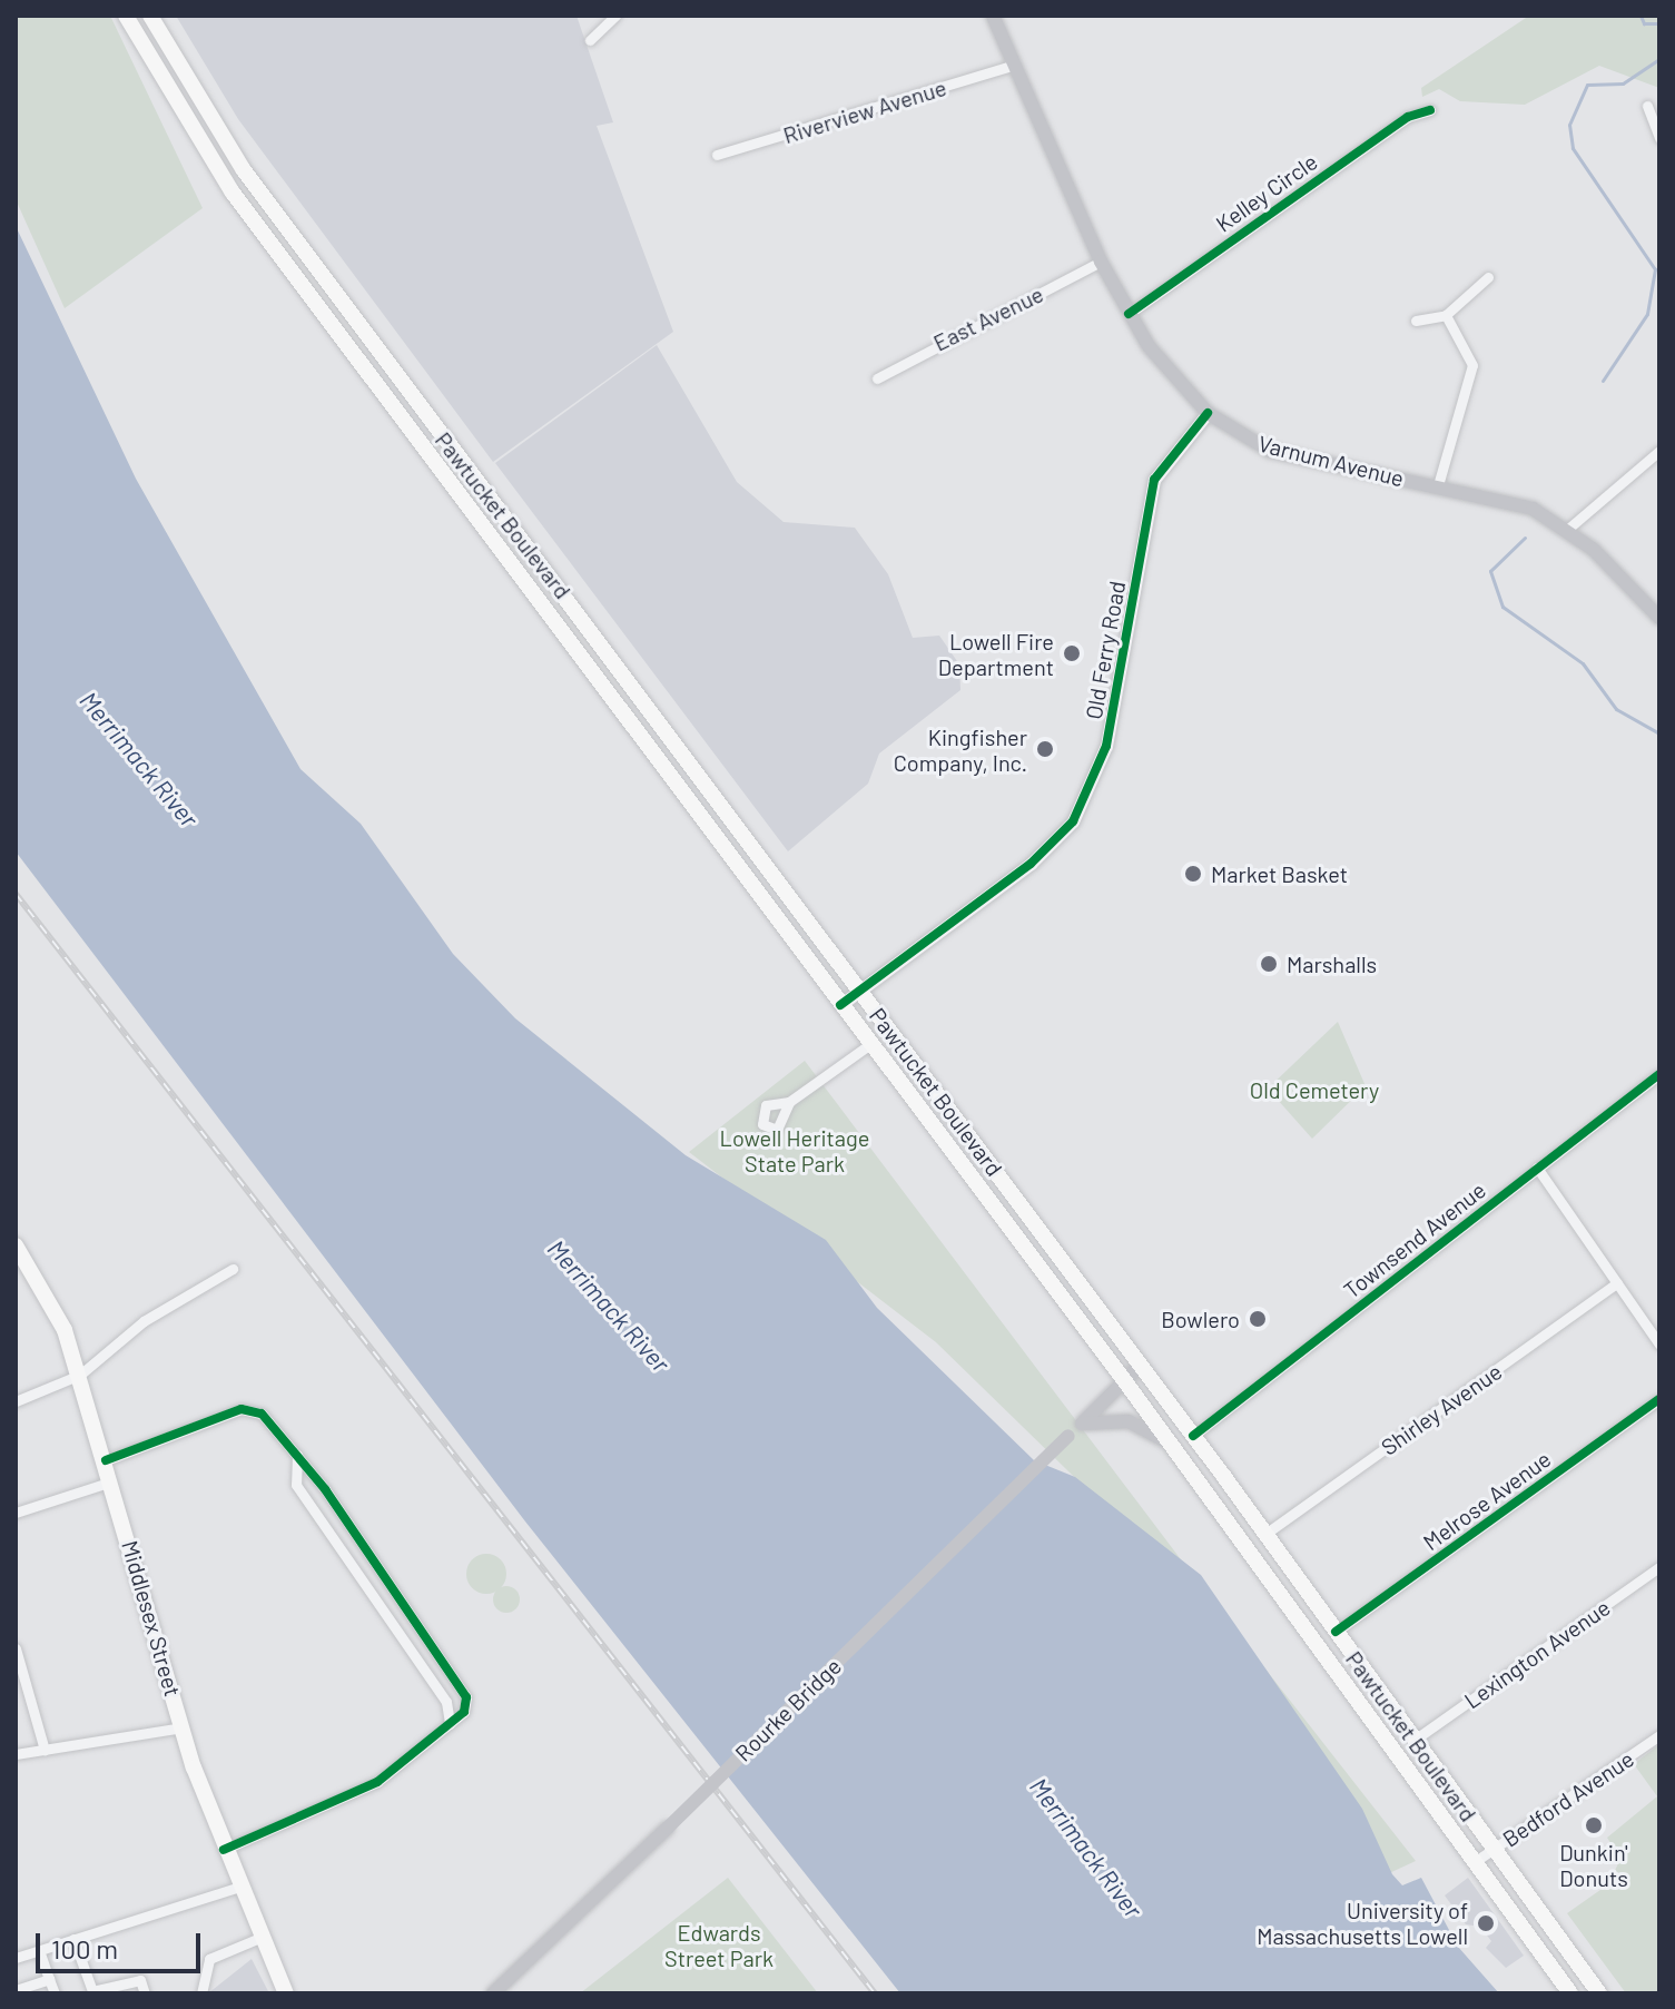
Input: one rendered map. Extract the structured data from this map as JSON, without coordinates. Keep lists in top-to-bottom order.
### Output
{
  "streets": {
    "main road": [
      "Varnum Avenue",
      "Pawtucket Boulevard",
      "Middlesex Street",
      "Rourke Bridge"
    ],
    "street": [
      "Riverview Avenue",
      "Kelley Circle",
      "East Avenue",
      "Old Ferry Road",
      "Townsend Avenue",
      "Shirley Avenue",
      "Melrose Avenue",
      "Lexington Avenue",
      "Bedford Avenue"
    ]
  },
  "crossings": [
    ["Riverview Avenue", "Varnum Avenue"],
    ["Kelley Circle", "Varnum Avenue"],
    ["East Avenue", "Varnum Avenue"],
    ["Varnum Avenue", "Old Ferry Road"],
    ["Pawtucket Boulevard", "Old Ferry Road"],
    ["Pawtucket Boulevard", "Townsend Avenue"],
    ["Pawtucket Boulevard", "Shirley Avenue"],
    ["Pawtucket Boulevard", "Melrose Avenue"],
    ["Pawtucket Boulevard", "Lexington Avenue"],
    ["Pawtucket Boulevard", "Rourke Bridge"],
    ["Pawtucket Boulevard", "Bedford Avenue"]
  ],
  "water": ["Merrimack River"],
  "parks": ["Old Cemetery", "Lowell Heritage State Park", "Edwards Street Park"],
  "places": [
    "Lowell Fire Department",
    "Kingfisher Company, Inc.",
    "Market Basket",
    "Marshalls",
    "Bowlero",
    "Dunkin' Donuts",
    "University of Massachusetts Lowell"
  ],
  "scale_bar": "100 m"
}
